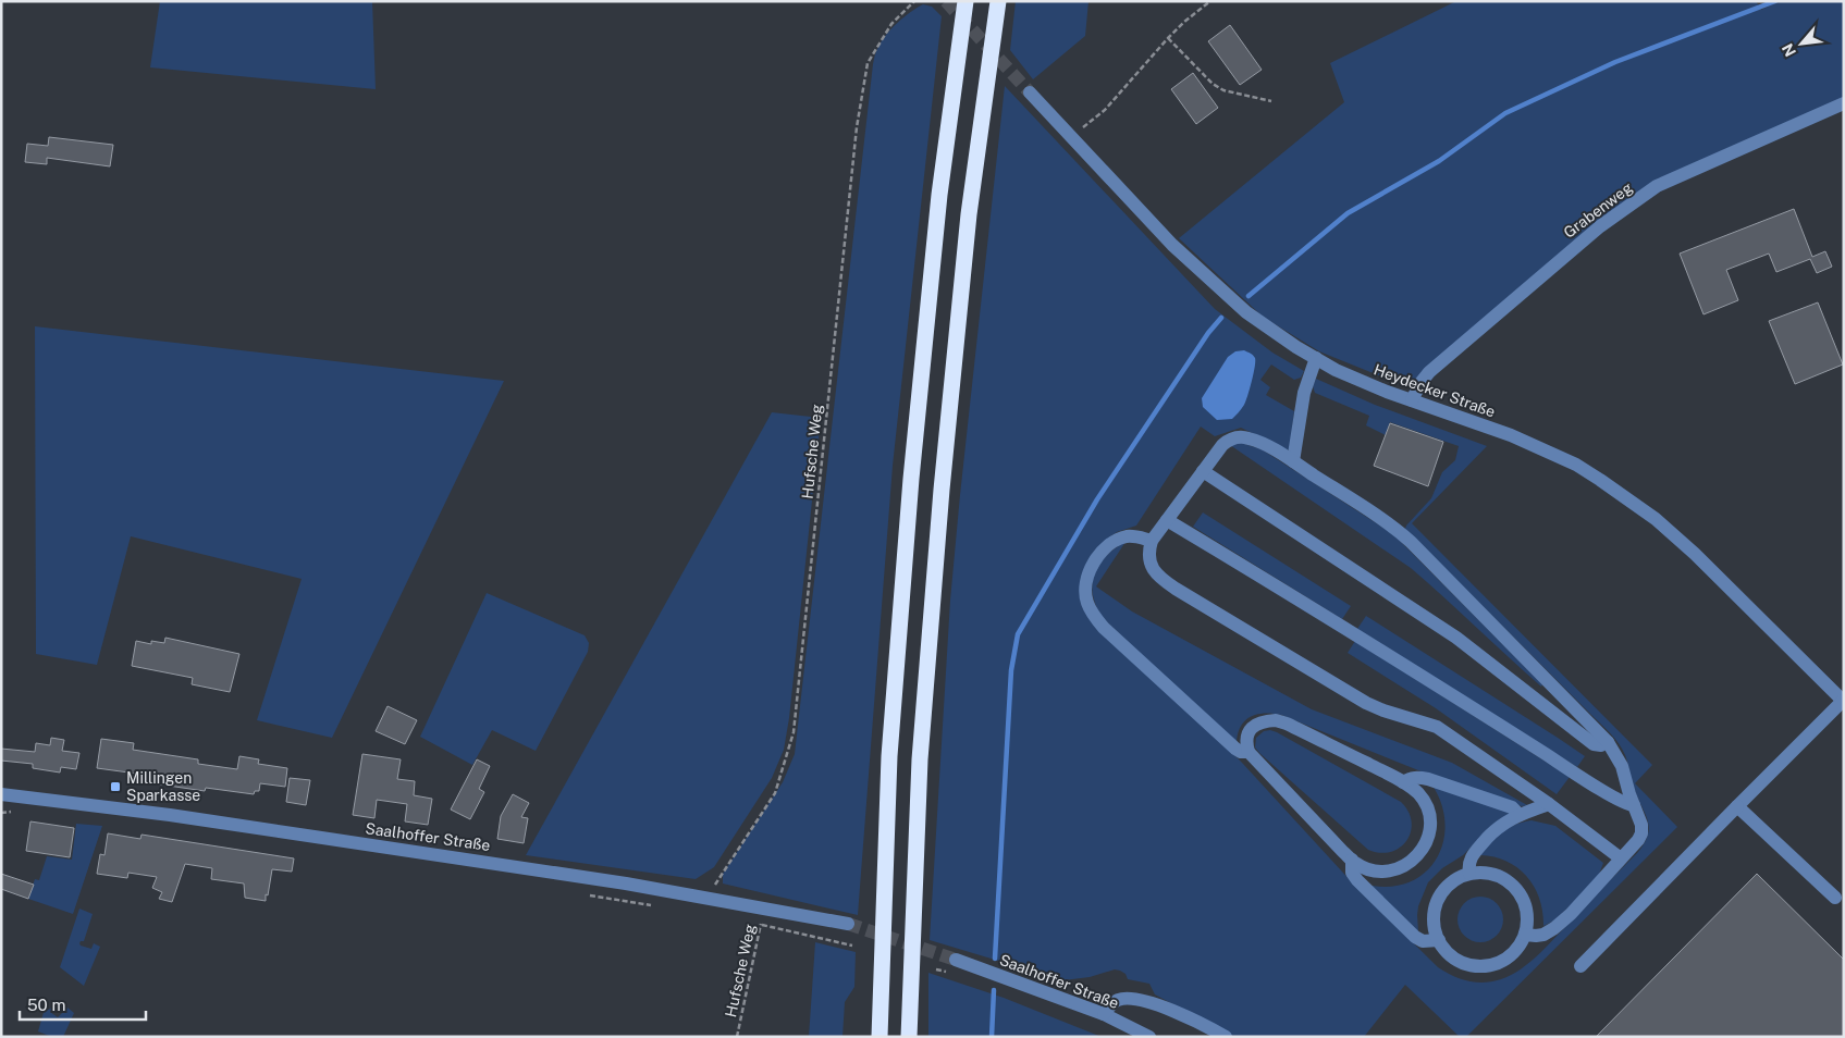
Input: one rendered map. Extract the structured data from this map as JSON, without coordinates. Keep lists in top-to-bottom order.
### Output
{
  "streets": {
    "street": ["Grabenweg", "Heydecker Straße", "Saalhoffer Straße"],
    "path": ["Hufsche Weg"]
  },
  "crossings": [
    ["Grabenweg", "Heydecker Straße"],
    ["Hufsche Weg", "Saalhoffer Straße"]
  ],
  "places": {
    "transit": ["Millingen Sparkasse"]
  },
  "scale_bar": "50 m",
  "north": "bottom left"
}
